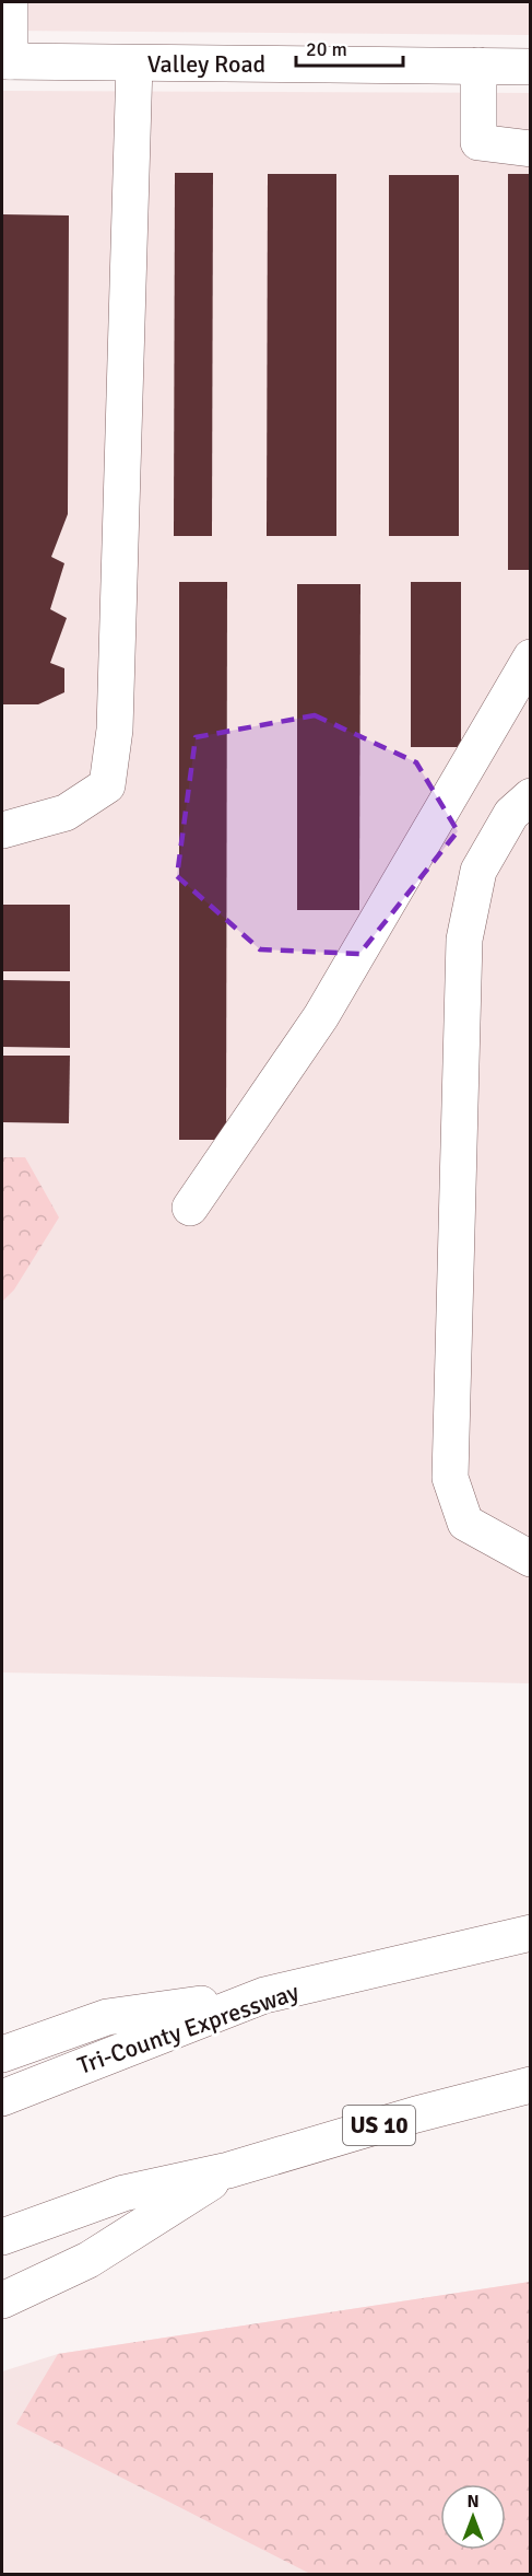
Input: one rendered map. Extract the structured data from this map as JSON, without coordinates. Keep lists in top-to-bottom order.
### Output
{
  "streets": {
    "main road": ["Valley Road", "Tri-County Expressway", "US 10"]
  },
  "scale_bar": "20 m",
  "north": "top"
}
